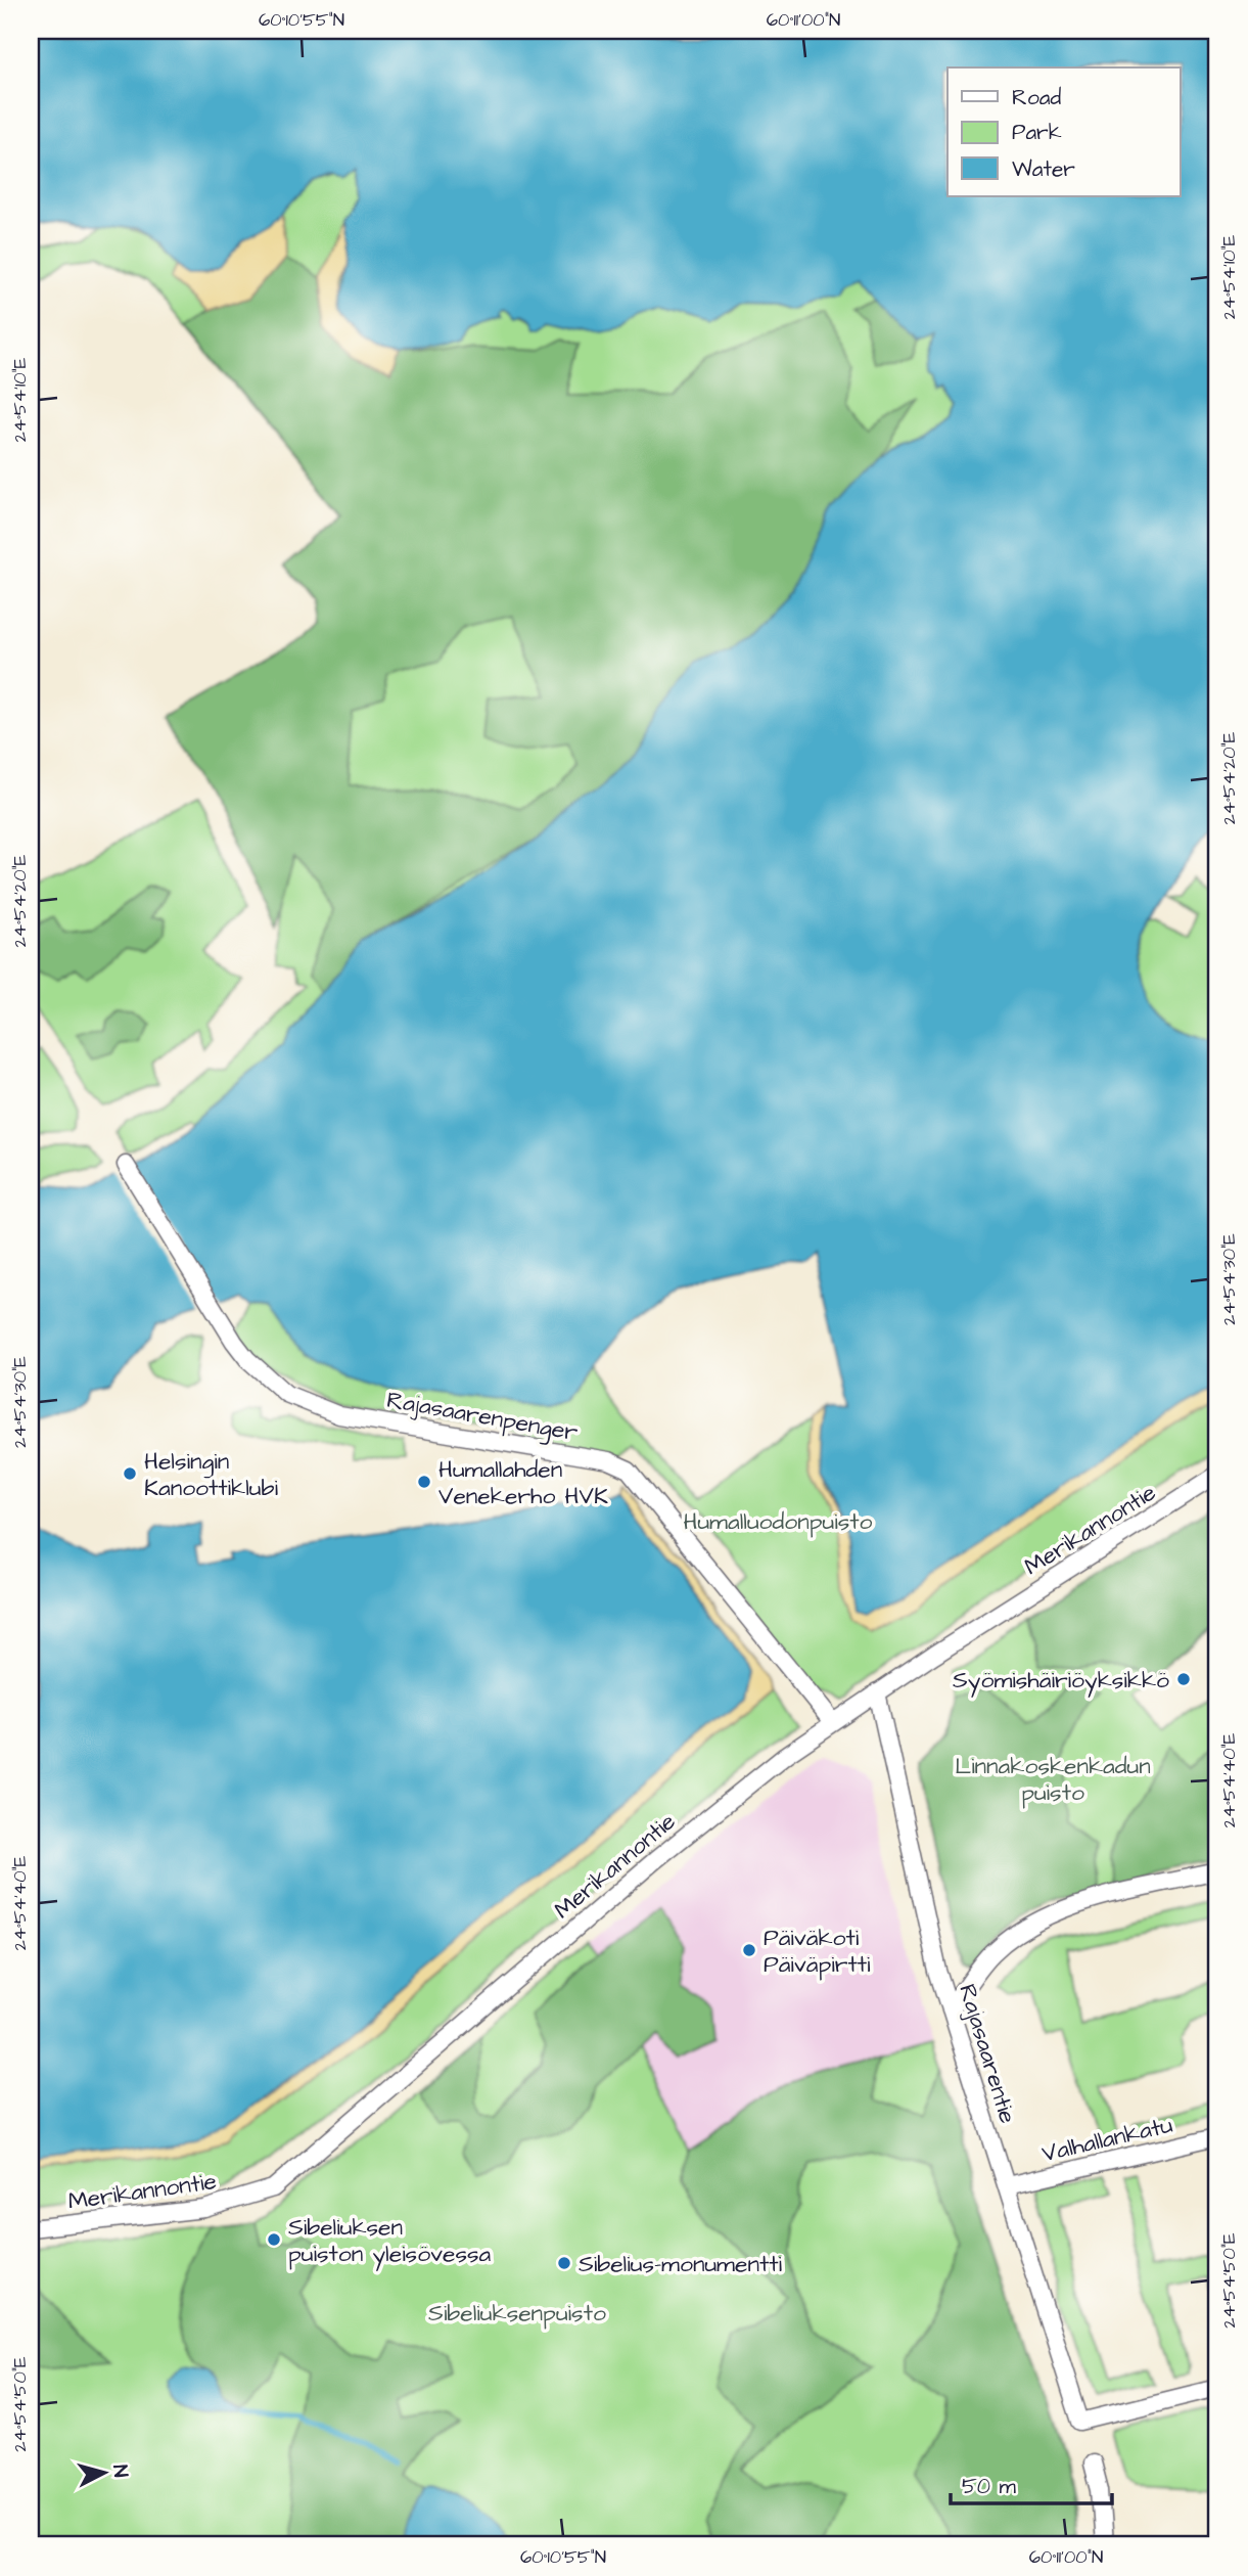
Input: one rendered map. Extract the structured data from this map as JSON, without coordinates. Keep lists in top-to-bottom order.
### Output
{
  "streets": {
    "street": [
      "Rajasaarenpenger",
      "Merikannontie",
      "Rajasaarentie",
      "Valhallankatu"
    ]
  },
  "crossings": [
    ["Rajasaarenpenger", "Merikannontie"],
    ["Merikannontie", "Rajasaarentie"],
    ["Rajasaarentie", "Valhallankatu"]
  ],
  "parks": ["Humalluodonpuisto", "Linnakoskenkadun puisto", "Sibeliuksenpuisto"],
  "places": [
    "Helsingin Kanoottiklubi",
    "Humallahden Venekerho HVK",
    "Syömishäiriöyksikkö",
    "Päiväkoti Päiväpirtti",
    "Sibeliuksen puiston yleisövessa",
    "Sibelius-monumentti"
  ],
  "legend": ["Road", "Park", "Water"],
  "scale_bar": "50 m",
  "north": "right",
  "coordinates": [
    "60°10'55\"N",
    "60°11'00\"N",
    "24°54'10\"E",
    "24°54'20\"E",
    "24°54'30\"E",
    "24°54'40\"E",
    "24°54'50\"E"
  ]
}
